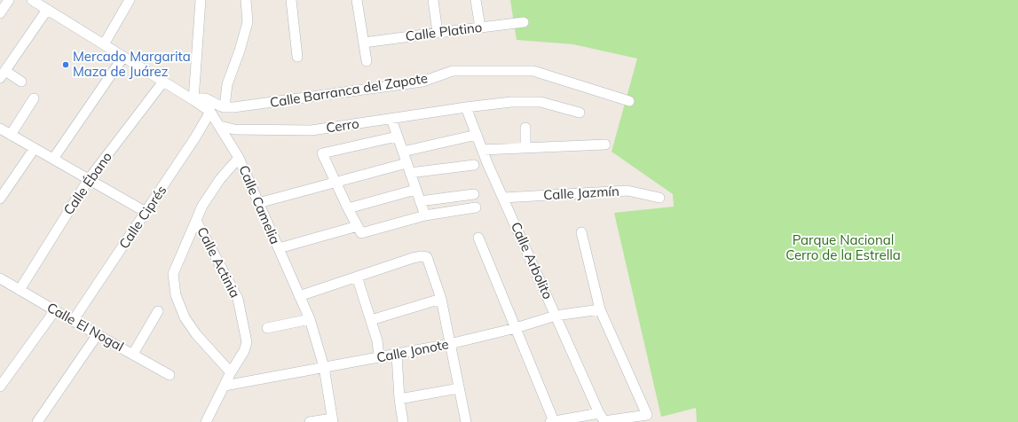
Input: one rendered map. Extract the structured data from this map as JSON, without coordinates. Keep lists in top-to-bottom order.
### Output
{
  "streets": {
    "street": [
      "Calle Platino",
      "Calle Barranca del Zapote",
      "Cerro",
      "Calle Ébano",
      "Calle Jazmín",
      "Calle Camelia",
      "Calle Ciprés",
      "Calle Arbolito",
      "Calle Actinia",
      "Calle El Nogal",
      "Calle Jonote"
    ]
  },
  "crossings": [
    ["Cerro", "Calle Camelia"],
    ["Cerro", "Calle Arbolito"],
    ["Calle Ébano", "Calle Camelia"],
    ["Calle Ébano", "Calle El Nogal"],
    ["Calle Jazmín", "Calle Arbolito"],
    ["Calle Camelia", "Calle Ciprés"],
    ["Calle Camelia", "Calle Jonote"],
    ["Calle Ciprés", "Calle El Nogal"],
    ["Calle Arbolito", "Calle Jonote"],
    ["Calle Actinia", "Calle Jonote"]
  ],
  "parks": ["Parque Nacional Cerro de la Estrella"],
  "places": ["Mercado Margarita Maza de Juárez"]
}
